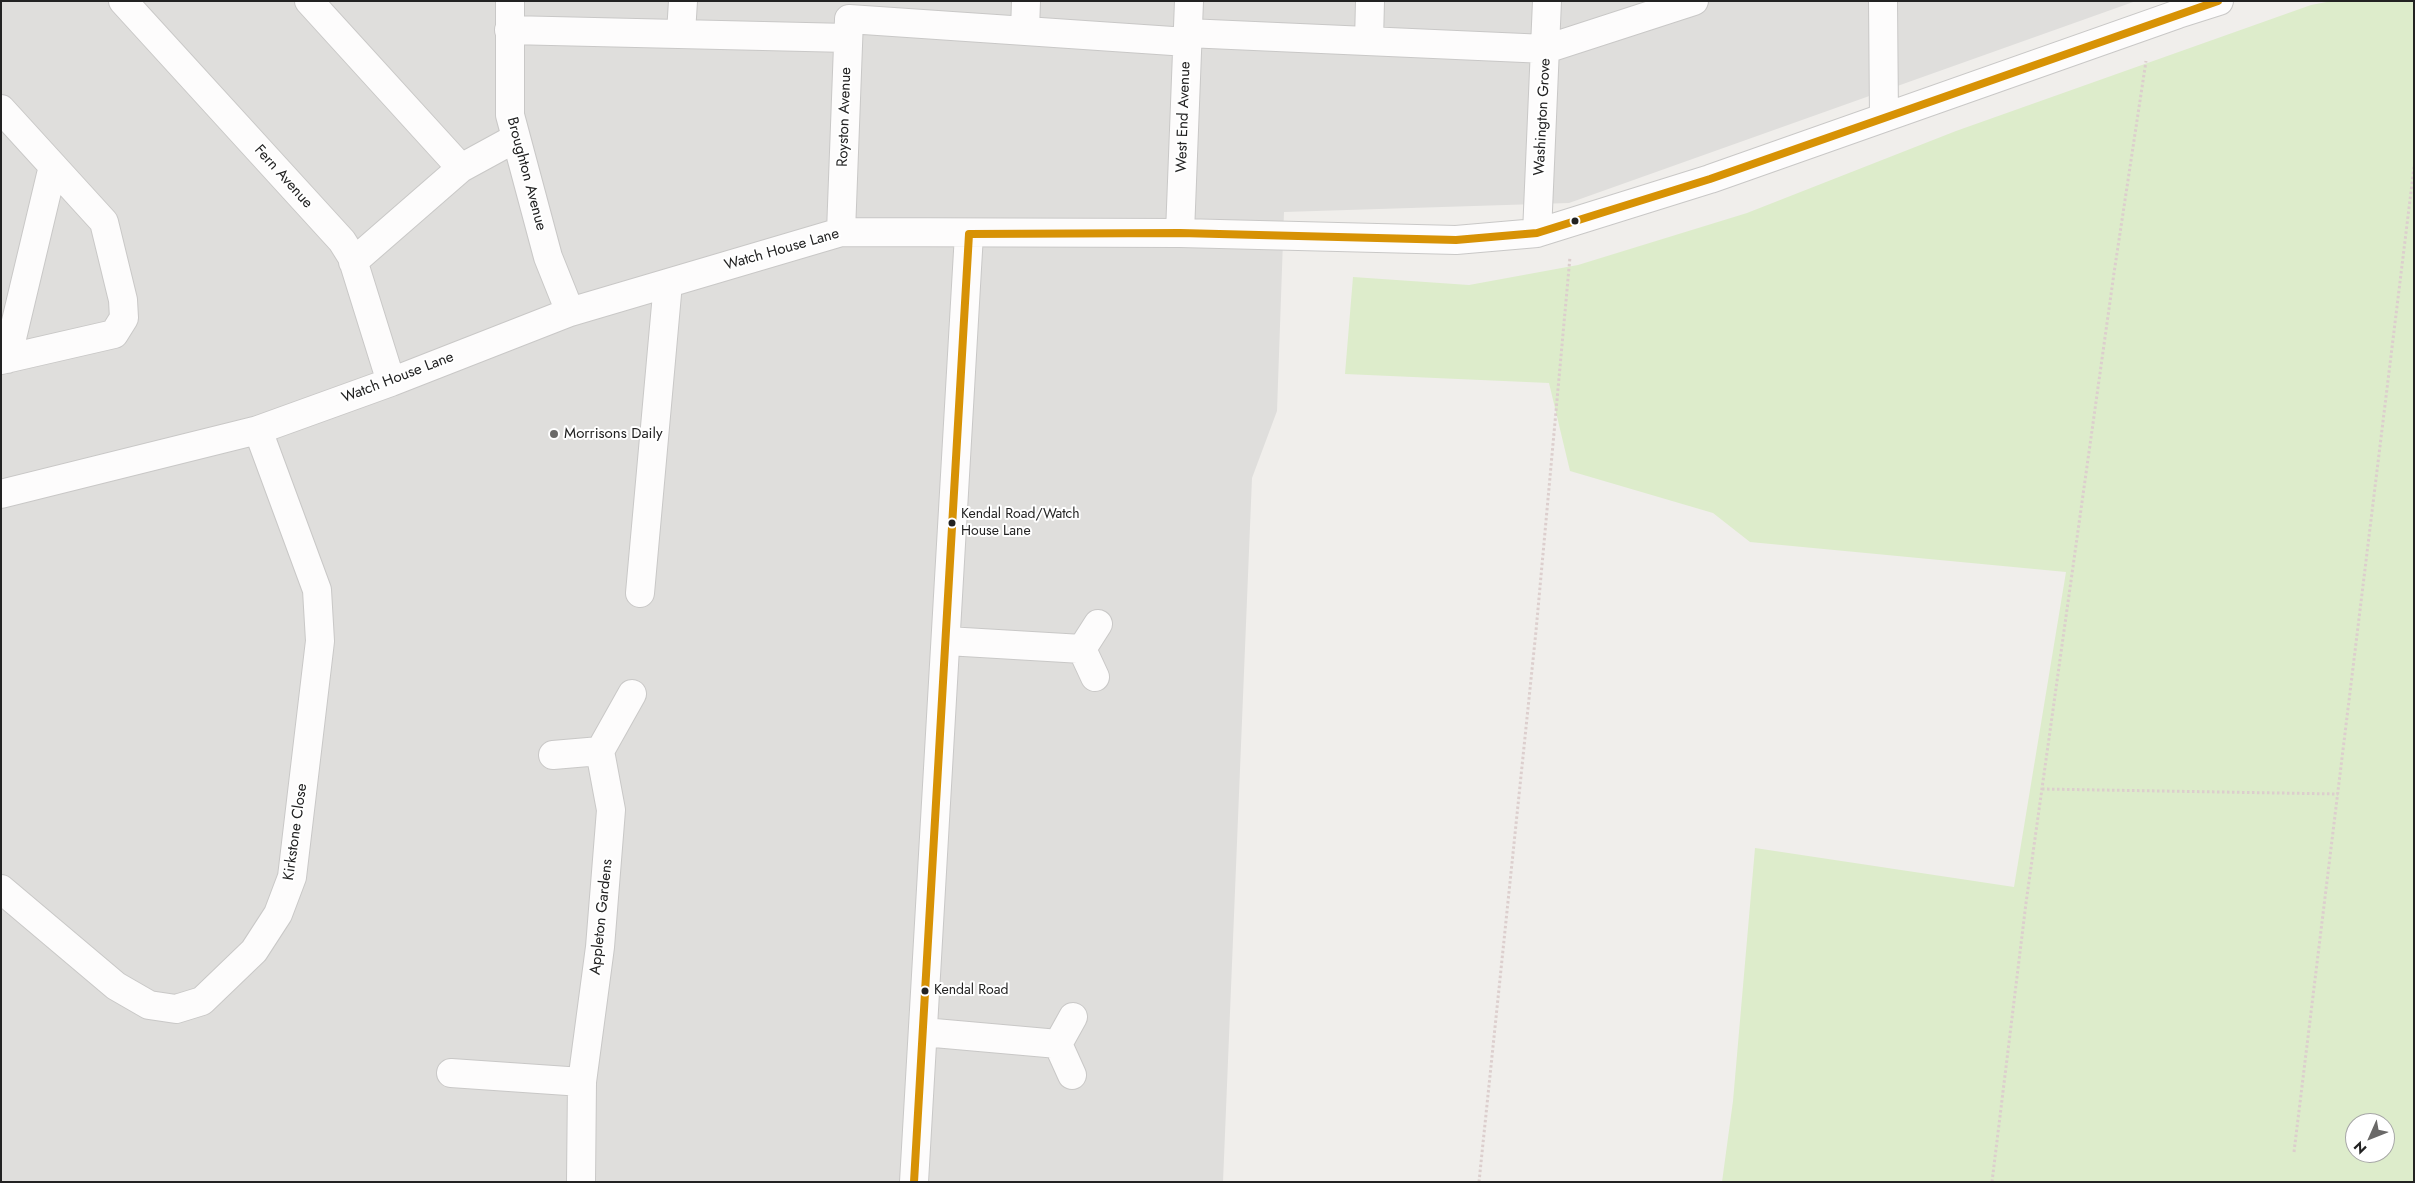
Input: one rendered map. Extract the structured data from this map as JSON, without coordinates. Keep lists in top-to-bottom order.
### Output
{
  "streets": {
    "street": [
      "Royston Avenue",
      "West End Avenue",
      "Washington Grove",
      "Broughton Avenue",
      "Fern Avenue",
      "Watch House Lane",
      "Kirkstone Close",
      "Appleton Gardens"
    ]
  },
  "crossings": [
    ["Royston Avenue", "Watch House Lane"],
    ["West End Avenue", "Watch House Lane"],
    ["Washington Grove", "Watch House Lane"],
    ["Broughton Avenue", "Watch House Lane"],
    ["Fern Avenue", "Watch House Lane"],
    ["Watch House Lane", "Kirkstone Close"]
  ],
  "places": ["Morrisons Daily", "Kendal Road/Watch House Lane", "Kendal Road"],
  "north": "bottom left"
}
